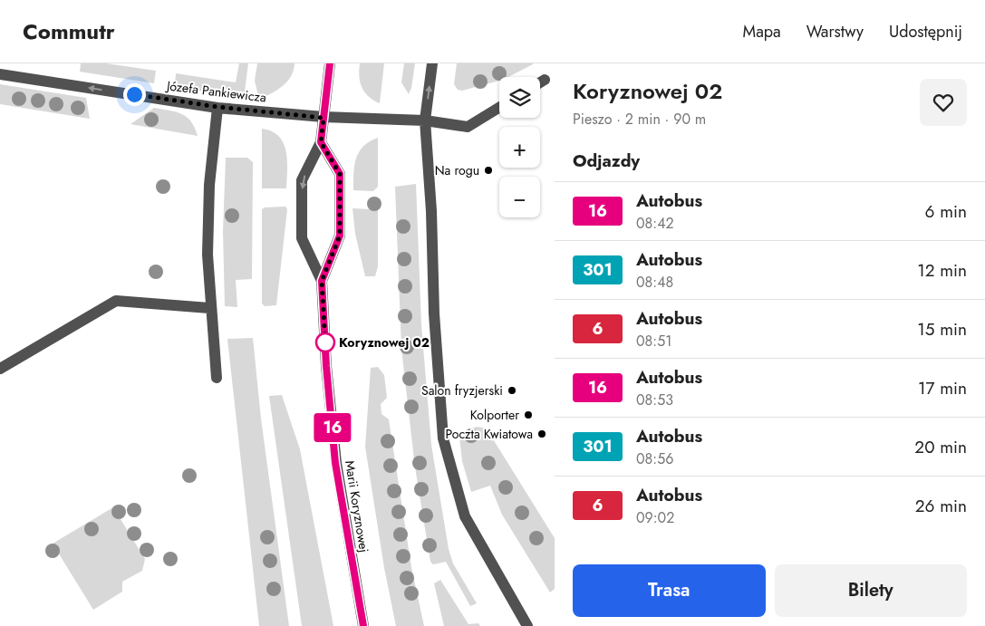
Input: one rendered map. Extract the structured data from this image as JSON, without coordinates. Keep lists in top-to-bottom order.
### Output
{
  "streets": {
    "street": ["Józefa Pankiewicza", "Marii Koryznowej"]
  },
  "crossings": [
    ["Józefa Pankiewicza", "Marii Koryznowej"]
  ],
  "one_way": ["Józefa Pankiewicza"],
  "places": [
    "Na rogu",
    "Koryznowej 02",
    "Salon fryzjerski",
    "Kolporter",
    "Poczta Kwiatowa"
  ],
  "lines": ["bus line 16"],
  "page": {
    "header": "Commutr",
    "nav": ["Mapa", "Warstwy", "Udostępnij"],
    "on_map": "16",
    "heading": [
      ["Koryznowej 02", "Pieszo · 2 min · 90 m"],
      "Odjazdy"
    ],
    "map_buttons": ["+", "−"],
    "list": [
      {
        "mark": "16",
        "name": "Autobus",
        "note": "08:42",
        "value": "6 min"
      },
      {
        "mark": "301",
        "name": "Autobus",
        "note": "08:48",
        "value": "12 min"
      },
      {
        "mark": "6",
        "name": "Autobus",
        "note": "08:51",
        "value": "15 min"
      },
      {
        "mark": "16",
        "name": "Autobus",
        "note": "08:53",
        "value": "17 min"
      },
      {
        "mark": "301",
        "name": "Autobus",
        "note": "08:56",
        "value": "20 min"
      },
      {
        "mark": "6",
        "name": "Autobus",
        "note": "09:02",
        "value": "26 min"
      }
    ],
    "buttons": ["Trasa", "Bilety"]
  }
}
